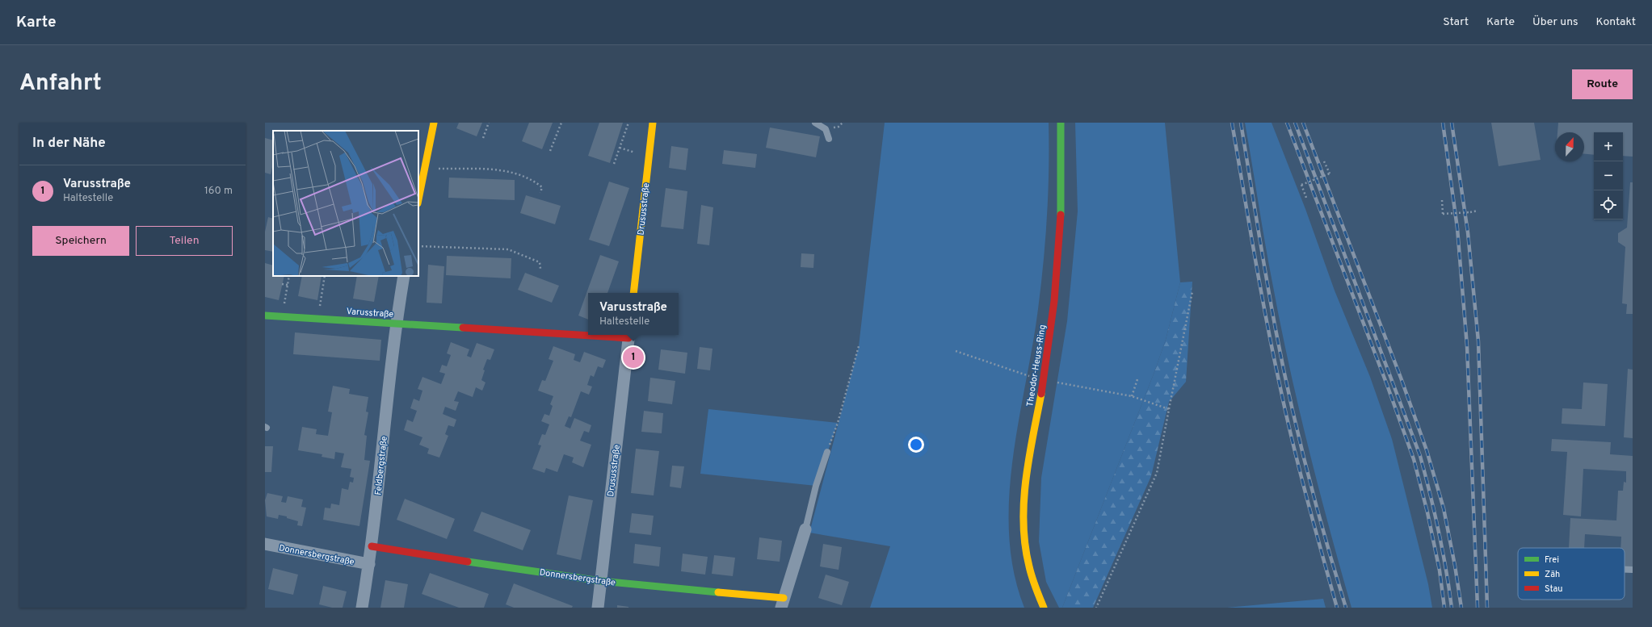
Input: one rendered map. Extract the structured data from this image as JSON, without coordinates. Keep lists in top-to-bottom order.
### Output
{
  "streets": {
    "street": [
      "Drususstraße",
      "Varusstraße",
      "Theodor-Heuss-Ring",
      "Feldbergstraße",
      "Donnersbergstraße"
    ]
  },
  "crossings": [
    ["Drususstraße", "Donnersbergstraße"],
    ["Varusstraße", "Feldbergstraße"],
    ["Feldbergstraße", "Donnersbergstraße"]
  ],
  "legend": ["Frei", "Zäh", "Stau"],
  "north": "top",
  "page": {
    "header": "Karte",
    "nav": [
      "Start",
      "Karte",
      "Über uns",
      "Kontakt"
    ],
    "title": "Anfahrt",
    "buttons": [
      "Route",
      ["Speichern", "Teilen"]
    ],
    "heading": "In der Nähe",
    "map_buttons": ["+", "−"],
    "list": [
      {
        "mark": "1",
        "name": "Varusstraße",
        "note": "Haltestelle",
        "value": "160 m"
      }
    ],
    "popup": ["Varusstraße", "Haltestelle"],
    "pins": "1"
  }
}
